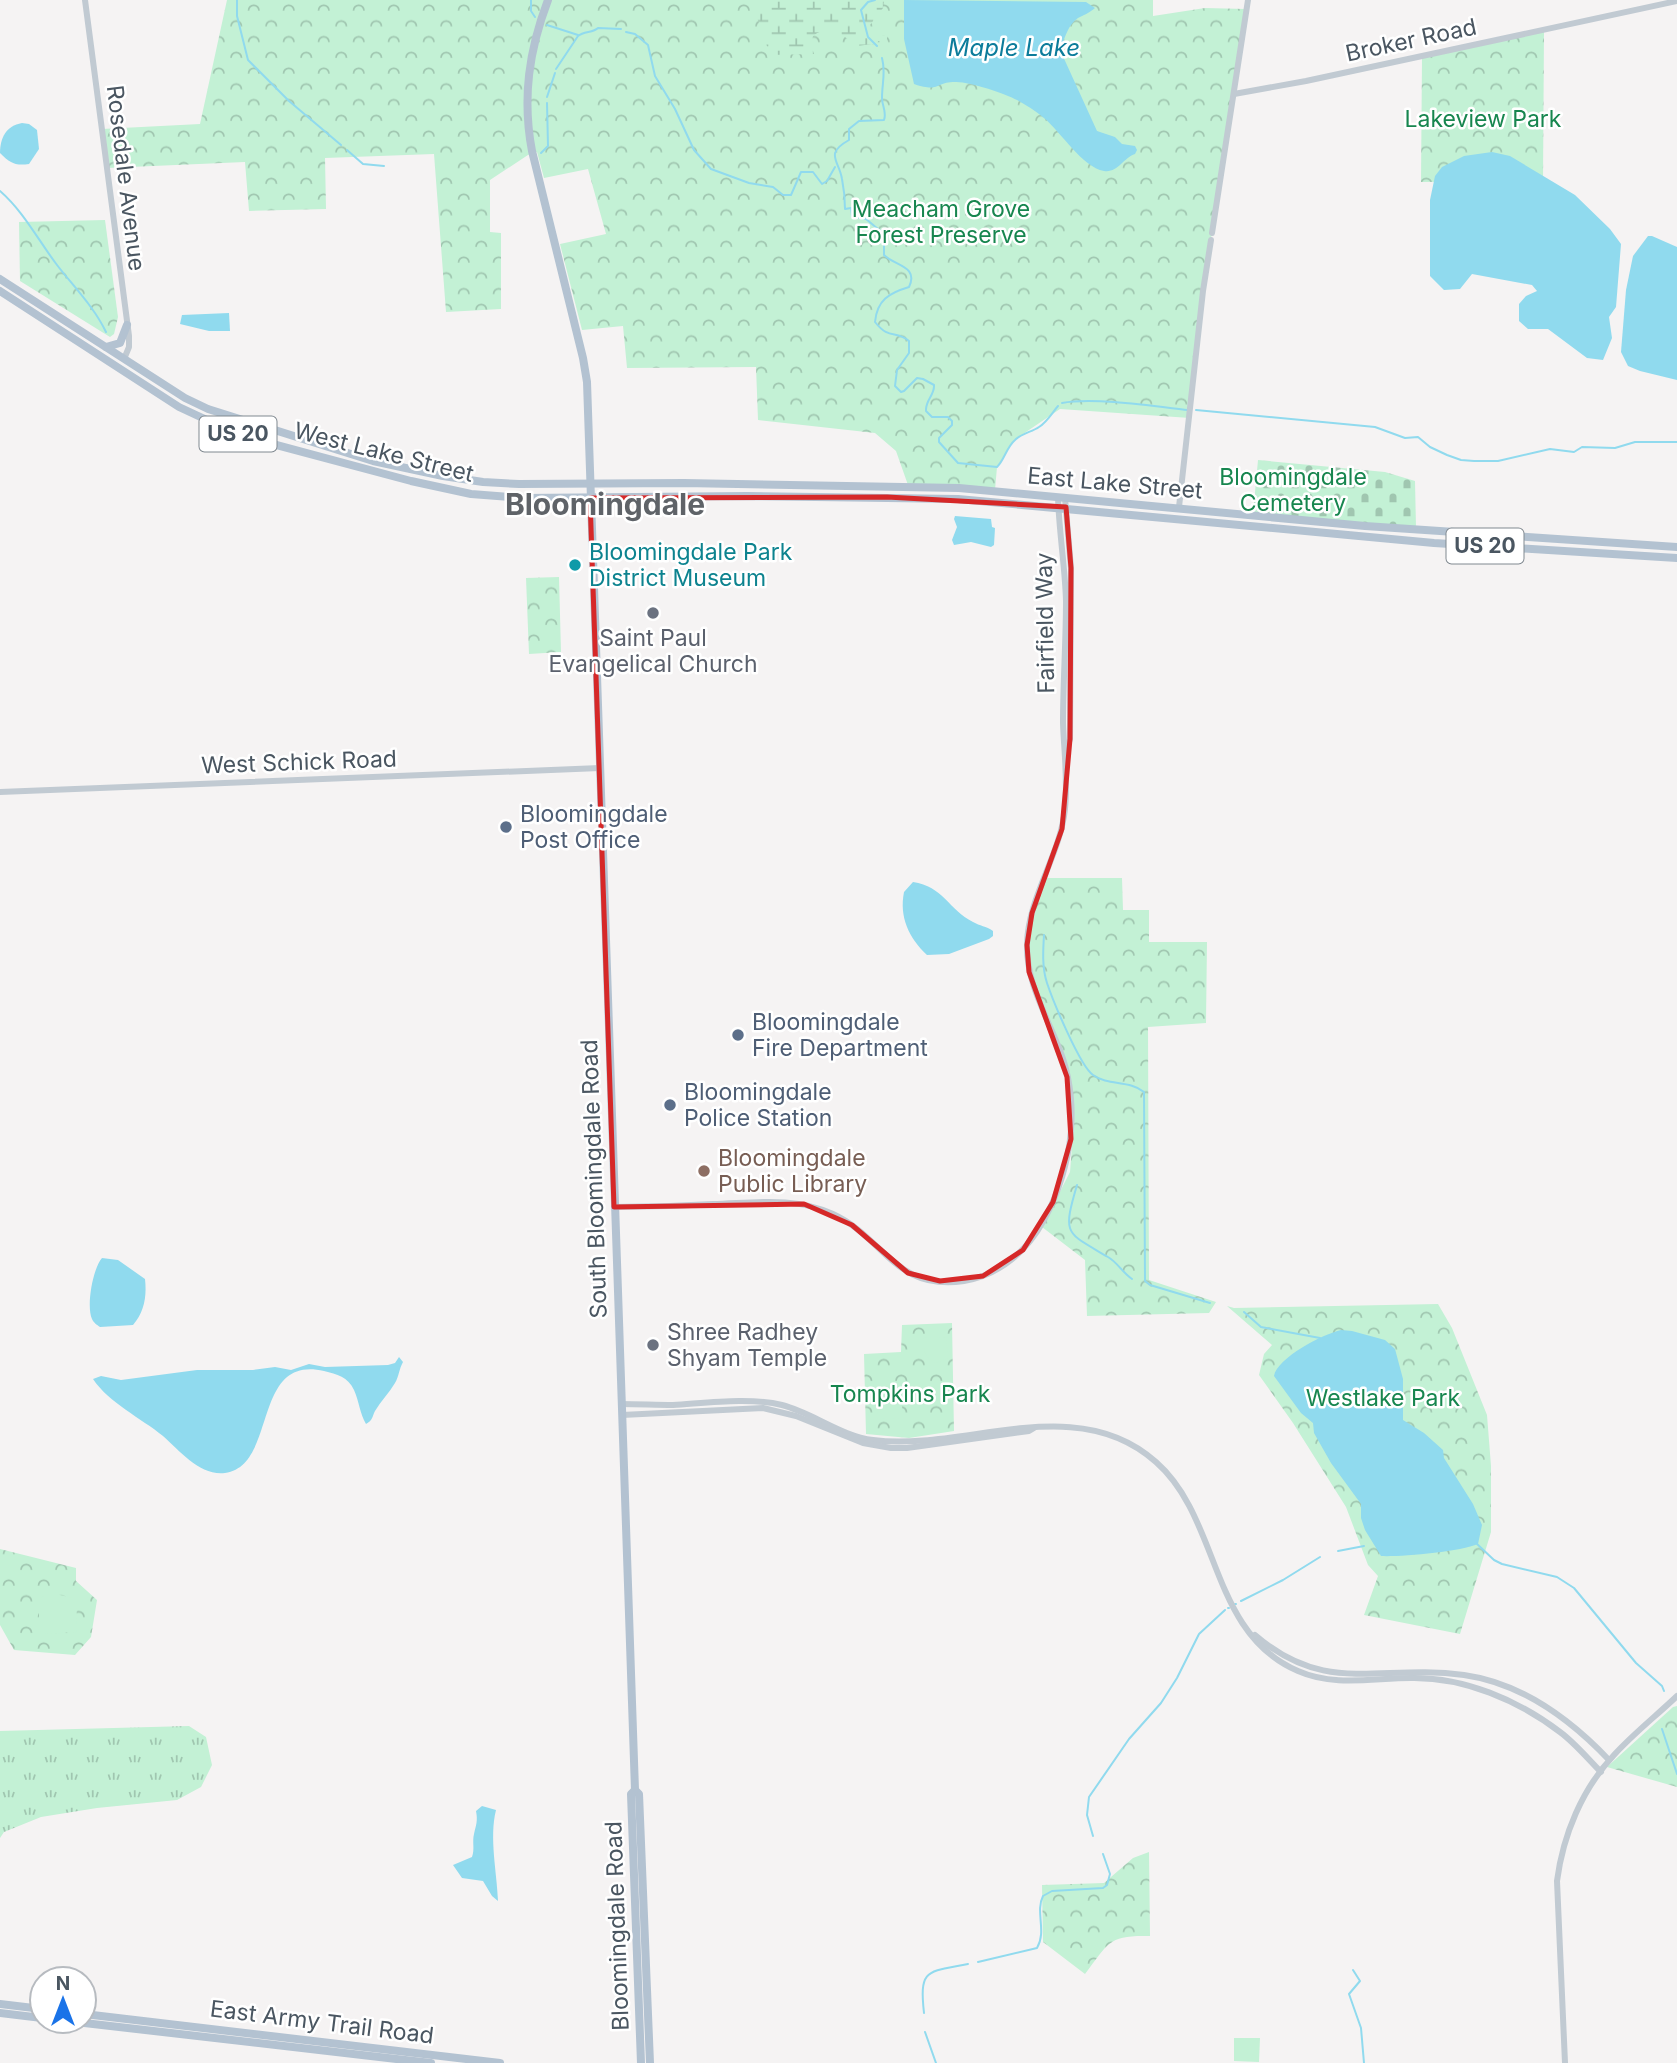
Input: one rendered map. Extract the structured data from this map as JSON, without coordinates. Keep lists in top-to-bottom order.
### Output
{
  "streets": {
    "main road": [
      "US 20",
      "West Lake Street",
      "East Lake Street",
      "South Bloomingdale Road",
      "Bloomingdale Road",
      "East Army Trail Road"
    ],
    "street": [
      "Broker Road",
      "Rosedale Avenue",
      "Fairfield Way",
      "West Schick Road"
    ]
  },
  "crossings": [
    ["Rosedale Avenue", "West Lake Street"],
    ["West Lake Street", "East Lake Street"],
    ["West Lake Street", "South Bloomingdale Road"],
    ["East Lake Street", "Fairfield Way"],
    ["East Lake Street", "South Bloomingdale Road"],
    ["Fairfield Way", "South Bloomingdale Road"],
    ["West Schick Road", "South Bloomingdale Road"],
    ["South Bloomingdale Road", "Bloomingdale Road"]
  ],
  "districts": ["Bloomingdale"],
  "water": ["Maple Lake"],
  "parks": [
    "Lakeview Park",
    "Meacham Grove Forest Preserve",
    "Bloomingdale Cemetery",
    "Tompkins Park",
    "Westlake Park"
  ],
  "places": [
    "Bloomingdale Park District Museum",
    "Saint Paul Evangelical Church",
    "Bloomingdale Post Office",
    "Bloomingdale Fire Department",
    "Bloomingdale Police Station",
    "Bloomingdale Public Library",
    "Shree Radhey Shyam Temple"
  ],
  "north": "top"
}
